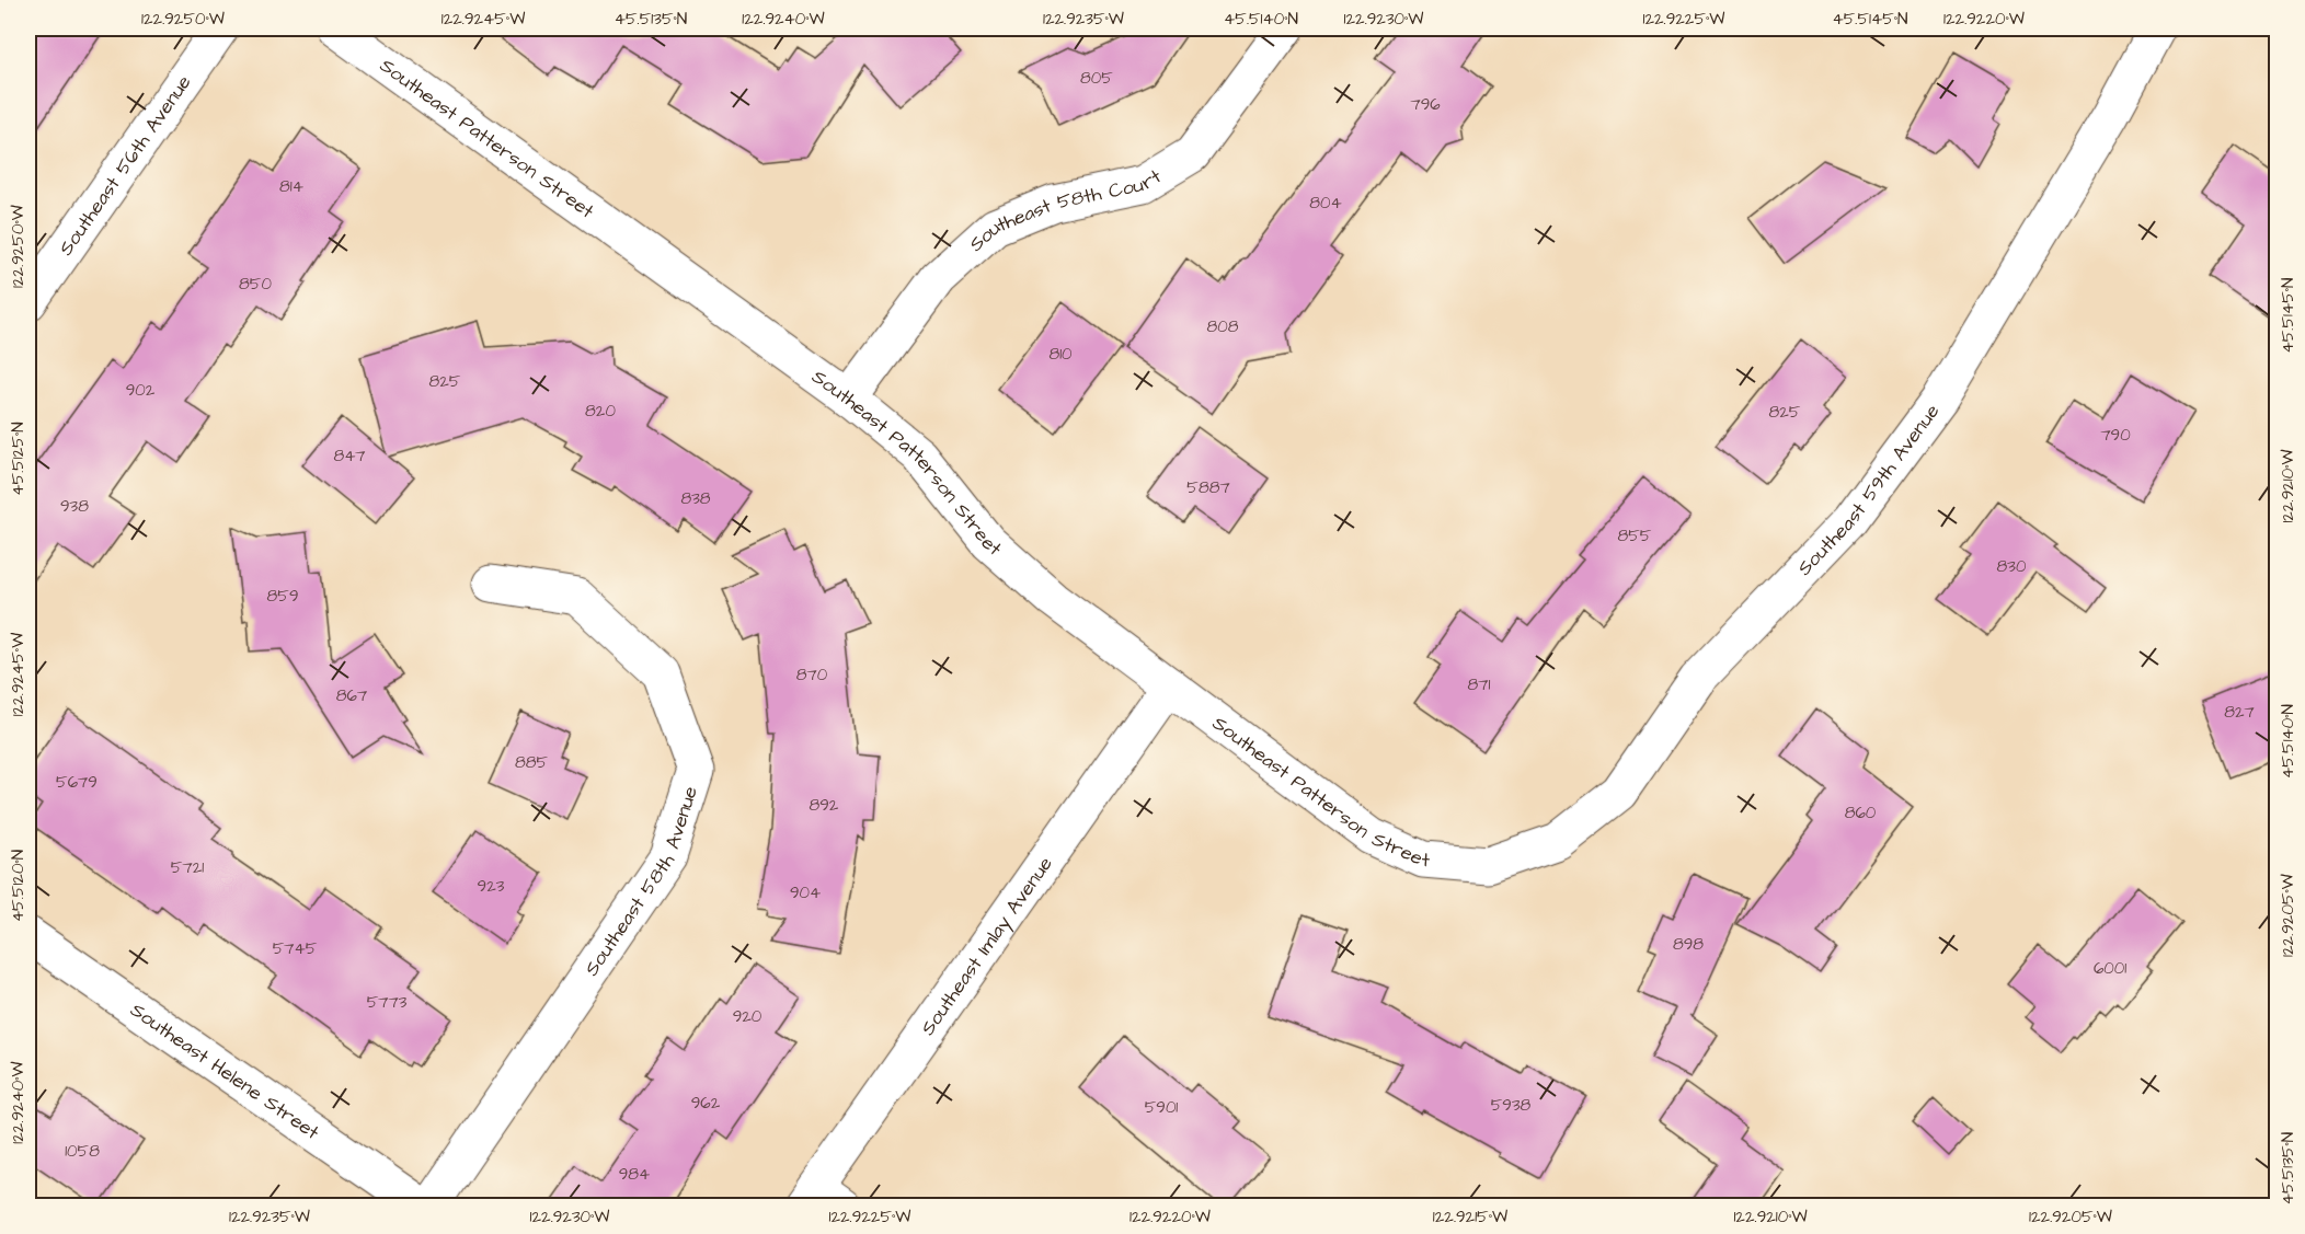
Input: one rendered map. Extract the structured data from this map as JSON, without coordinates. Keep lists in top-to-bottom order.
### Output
{
  "streets": {
    "street": [
      "Southeast Patterson Street",
      "Southeast 56th Avenue",
      "Southeast 58th Court",
      "Southeast 59th Avenue",
      "Southeast 58th Avenue",
      "Southeast Imlay Avenue",
      "Southeast Helene Street"
    ]
  },
  "crossings": [
    ["Southeast Patterson Street", "Southeast 58th Court"],
    ["Southeast Patterson Street", "Southeast 59th Avenue"],
    ["Southeast Patterson Street", "Southeast Imlay Avenue"]
  ],
  "house_numbers": [
    "805",
    "796",
    "814",
    "804",
    "850",
    "808",
    "810",
    "825",
    "902",
    "820",
    "825",
    "790",
    "847",
    "5887",
    "838",
    "938",
    "855",
    "830",
    "859",
    "870",
    "871",
    "867",
    "827",
    "885",
    "5679",
    "892",
    "860",
    "5721",
    "923",
    "904",
    "898",
    "5745",
    "6001",
    "5773",
    "920",
    "962",
    "5938",
    "5901",
    "1058",
    "984"
  ],
  "coordinates": [
    "122.9250°W",
    "122.9245°W",
    "45.5135°N",
    "122.9240°W",
    "122.9235°W",
    "45.5140°N",
    "122.9230°W",
    "122.9225°W",
    "45.5145°N",
    "122.9220°W",
    "45.5125°N",
    "122.9210°W",
    "45.5120°N",
    "122.9205°W",
    "122.9215°W"
  ]
}
